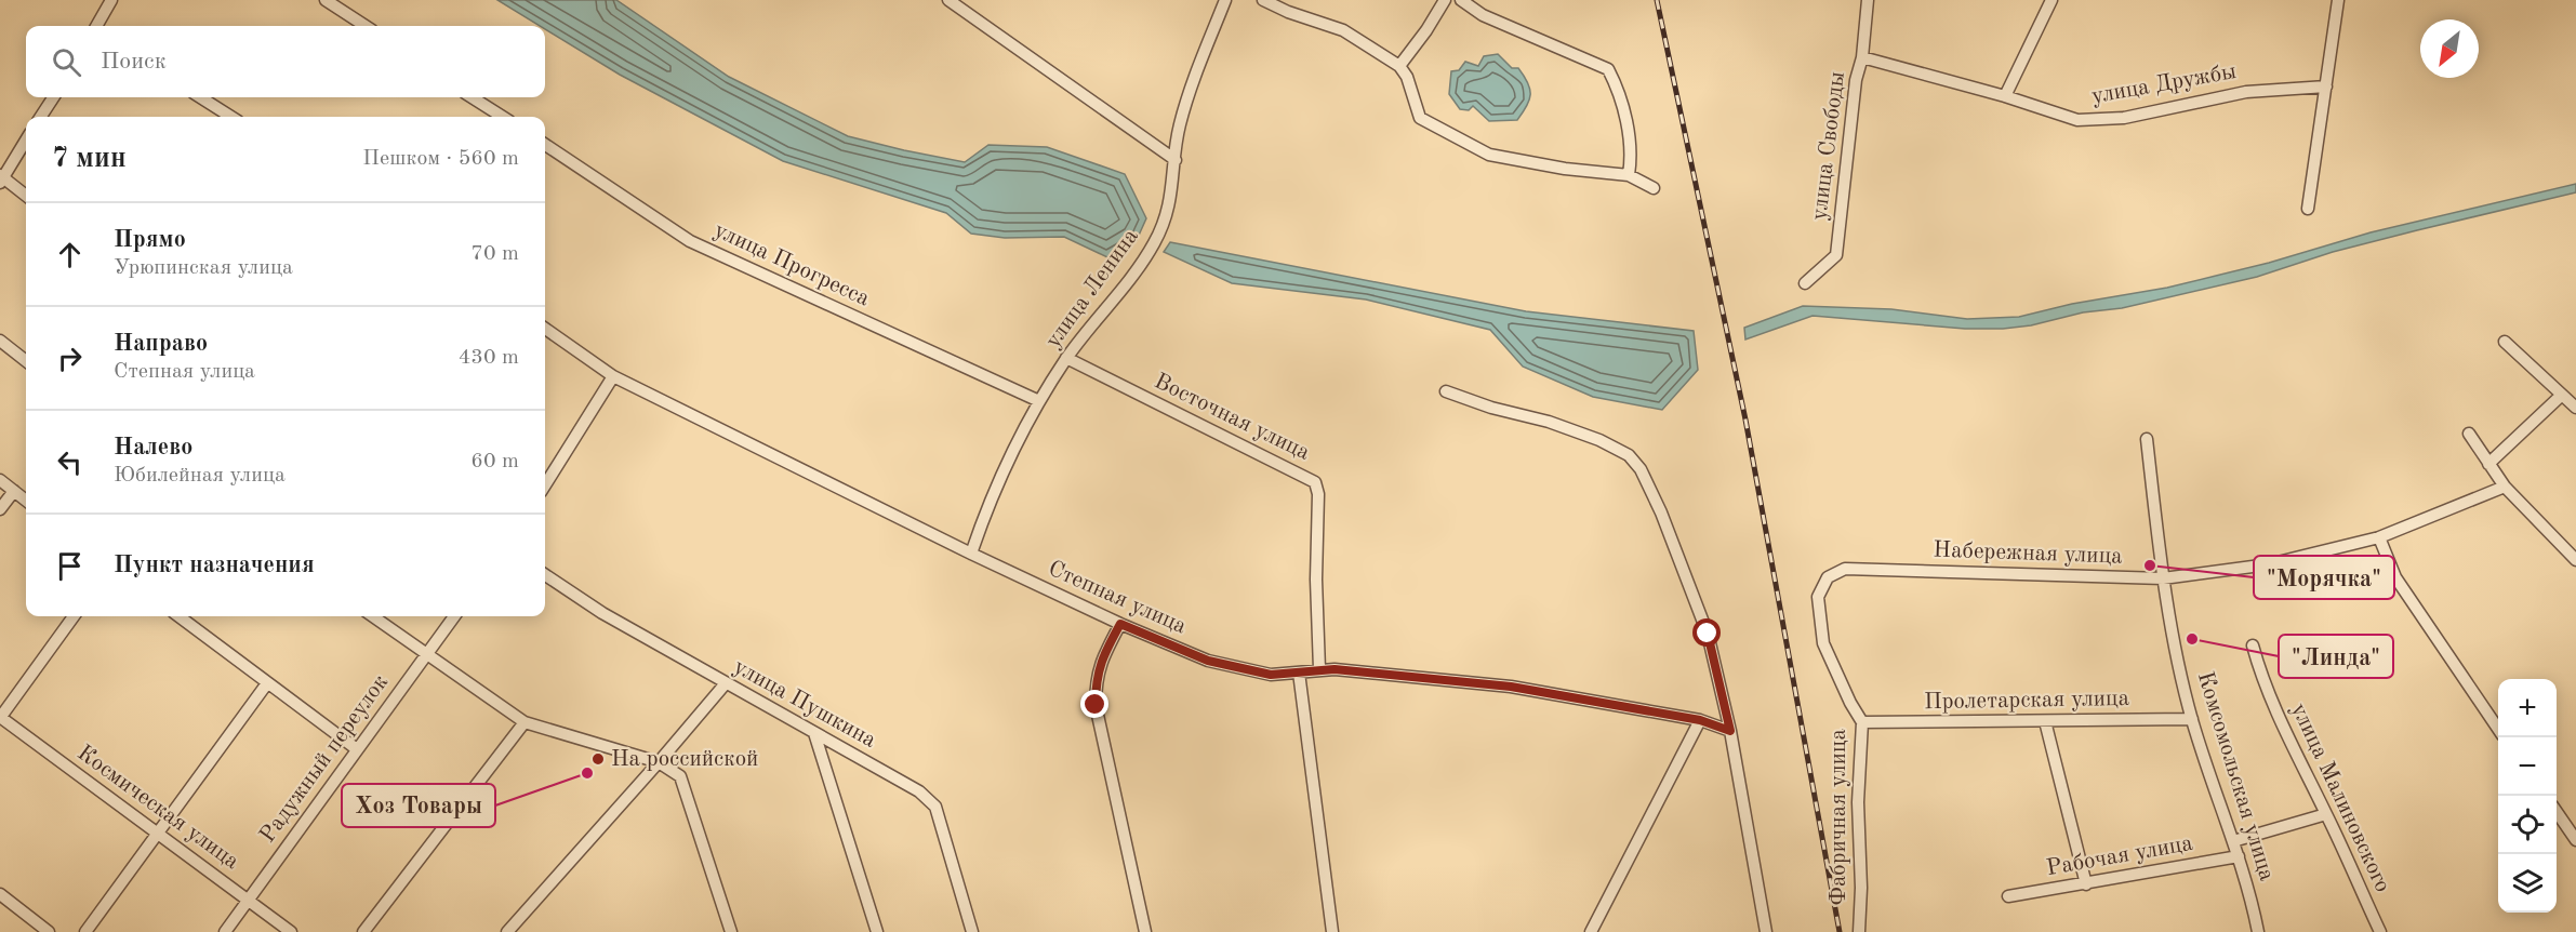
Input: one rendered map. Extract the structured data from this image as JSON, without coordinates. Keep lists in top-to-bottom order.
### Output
{
  "streets": {
    "street": [
      "улица Дружбы",
      "улица Свободы",
      "улица Прогресса",
      "улица Ленина",
      "Восточная улица",
      "Набережная улица",
      "Степная улица",
      "Пролетарская улица",
      "улица Пушкина",
      "Радужный переулок",
      "Комсомольская улица",
      "улица Малиновского",
      "Космическая улица",
      "Фабричная улица",
      "Рабочая улица"
    ]
  },
  "crossings": [
    ["улица Дружбы", "улица Свободы"],
    ["улица Прогресса", "улица Ленина"],
    ["улица Ленина", "Восточная улица"],
    ["улица Ленина", "Степная улица"],
    ["Восточная улица", "Степная улица"],
    ["Набережная улица", "Комсомольская улица"],
    ["Набережная улица", "Фабричная улица"],
    ["Пролетарская улица", "Комсомольская улица"],
    ["Пролетарская улица", "Фабричная улица"],
    ["Радужный переулок", "Космическая улица"],
    ["Комсомольская улица", "Рабочая улица"]
  ],
  "places": [
    "\"Морячка\"",
    "\"Линда\"",
    "На российской",
    "Хоз Товары"
  ],
  "north": "bottom left",
  "page": {
    "search": "Поиск",
    "heading": ["7 мин", "Пешком · 560 m"],
    "list": [
      ["Прямо", "Урюпинская улица", "70 m"],
      ["Направо", "Степная улица", "430 m"],
      ["Налево", "Юбилейная улица", "60 m"],
      "Пункт назначения"
    ],
    "map_buttons": ["+", "−"]
  }
}
